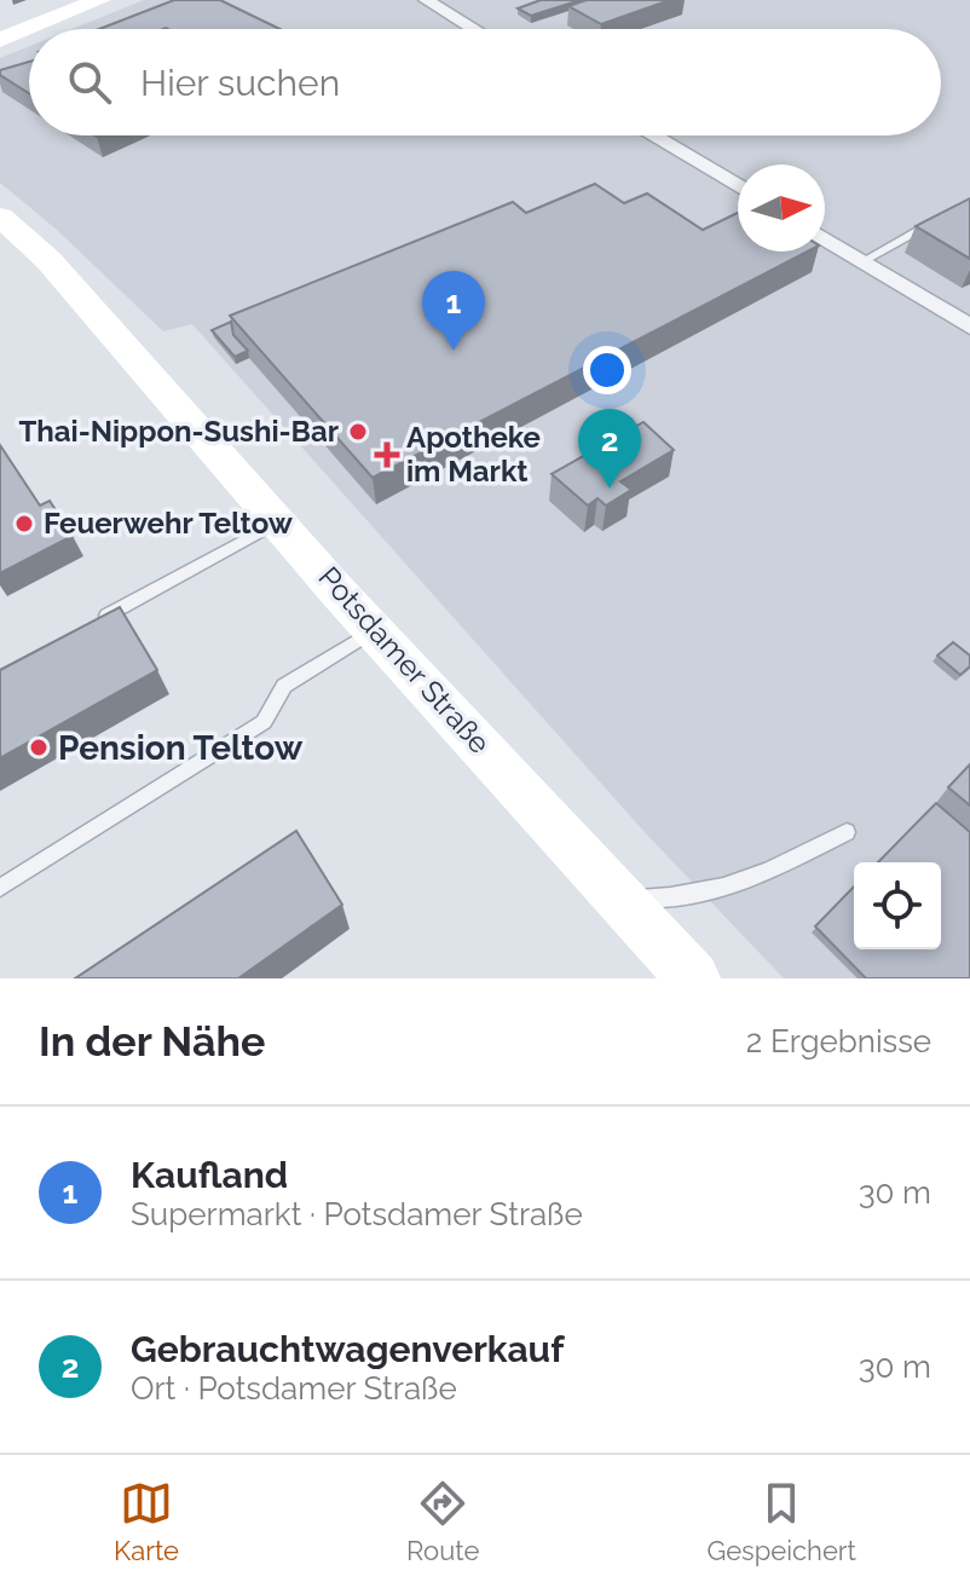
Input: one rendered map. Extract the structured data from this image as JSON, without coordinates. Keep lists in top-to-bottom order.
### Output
{
  "streets": {
    "street": ["Potsdamer Straße"]
  },
  "places": {
    "other": ["Thai-Nippon-Sushi-Bar", "Feuerwehr Teltow", "Pension Teltow"],
    "health": ["Apotheke im Markt"]
  },
  "north": "right",
  "page": {
    "search": "Hier suchen",
    "pins": ["1", "2"],
    "heading": ["In der Nähe", "2 Ergebnisse"],
    "list": [
      {
        "mark": "1",
        "name": "Kaufland",
        "note": "Supermarkt · Potsdamer Straße",
        "value": "30 m"
      },
      {
        "mark": "2",
        "name": "Gebrauchtwagenverkauf",
        "note": "Ort · Potsdamer Straße",
        "value": "30 m"
      }
    ],
    "nav": ["Karte", "Route", "Gespeichert"]
  }
}
